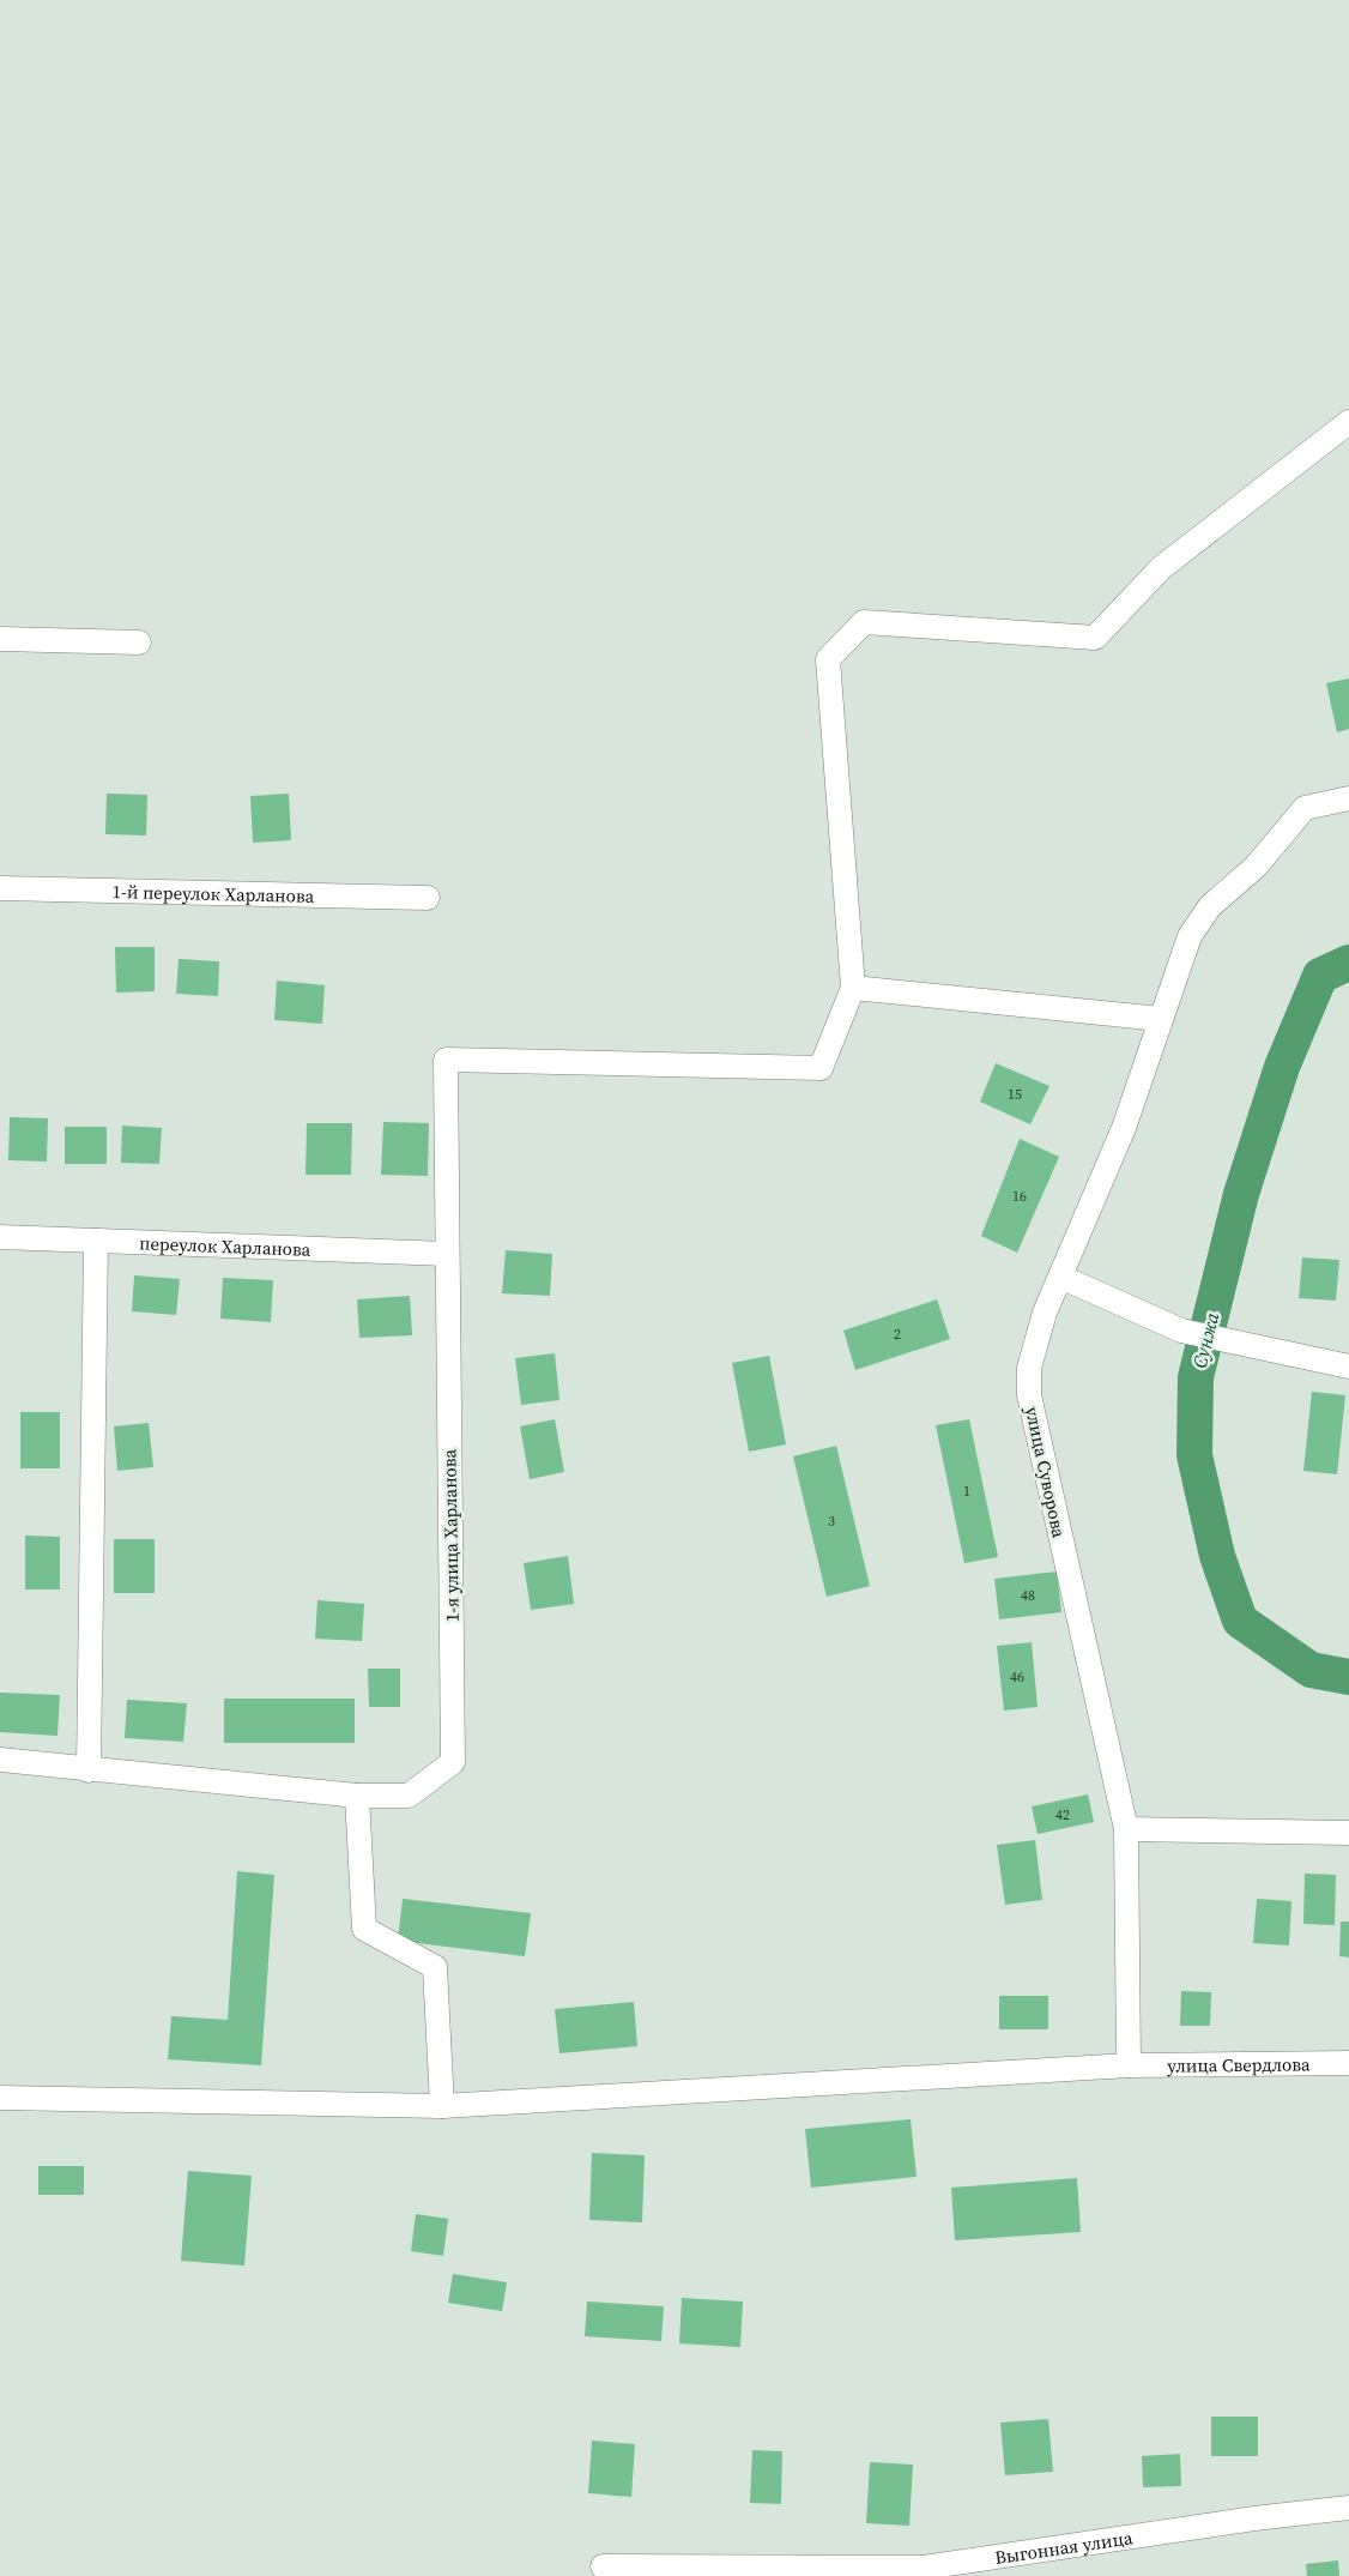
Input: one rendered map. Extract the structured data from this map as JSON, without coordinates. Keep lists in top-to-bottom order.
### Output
{
  "streets": {
    "street": [
      "1-й переулок Харланова",
      "переулок Харланова",
      "улица Суворова",
      "1-я улица Харланова",
      "улица Свердлова",
      "Выгонная улица"
    ]
  },
  "crossings": [
    ["переулок Харланова", "1-я улица Харланова"],
    ["улица Суворова", "улица Свердлова"]
  ],
  "water": ["Сунжа"],
  "house_numbers": [
    "15",
    "16",
    "2",
    "1",
    "3",
    "48",
    "46",
    "42"
  ]
}
